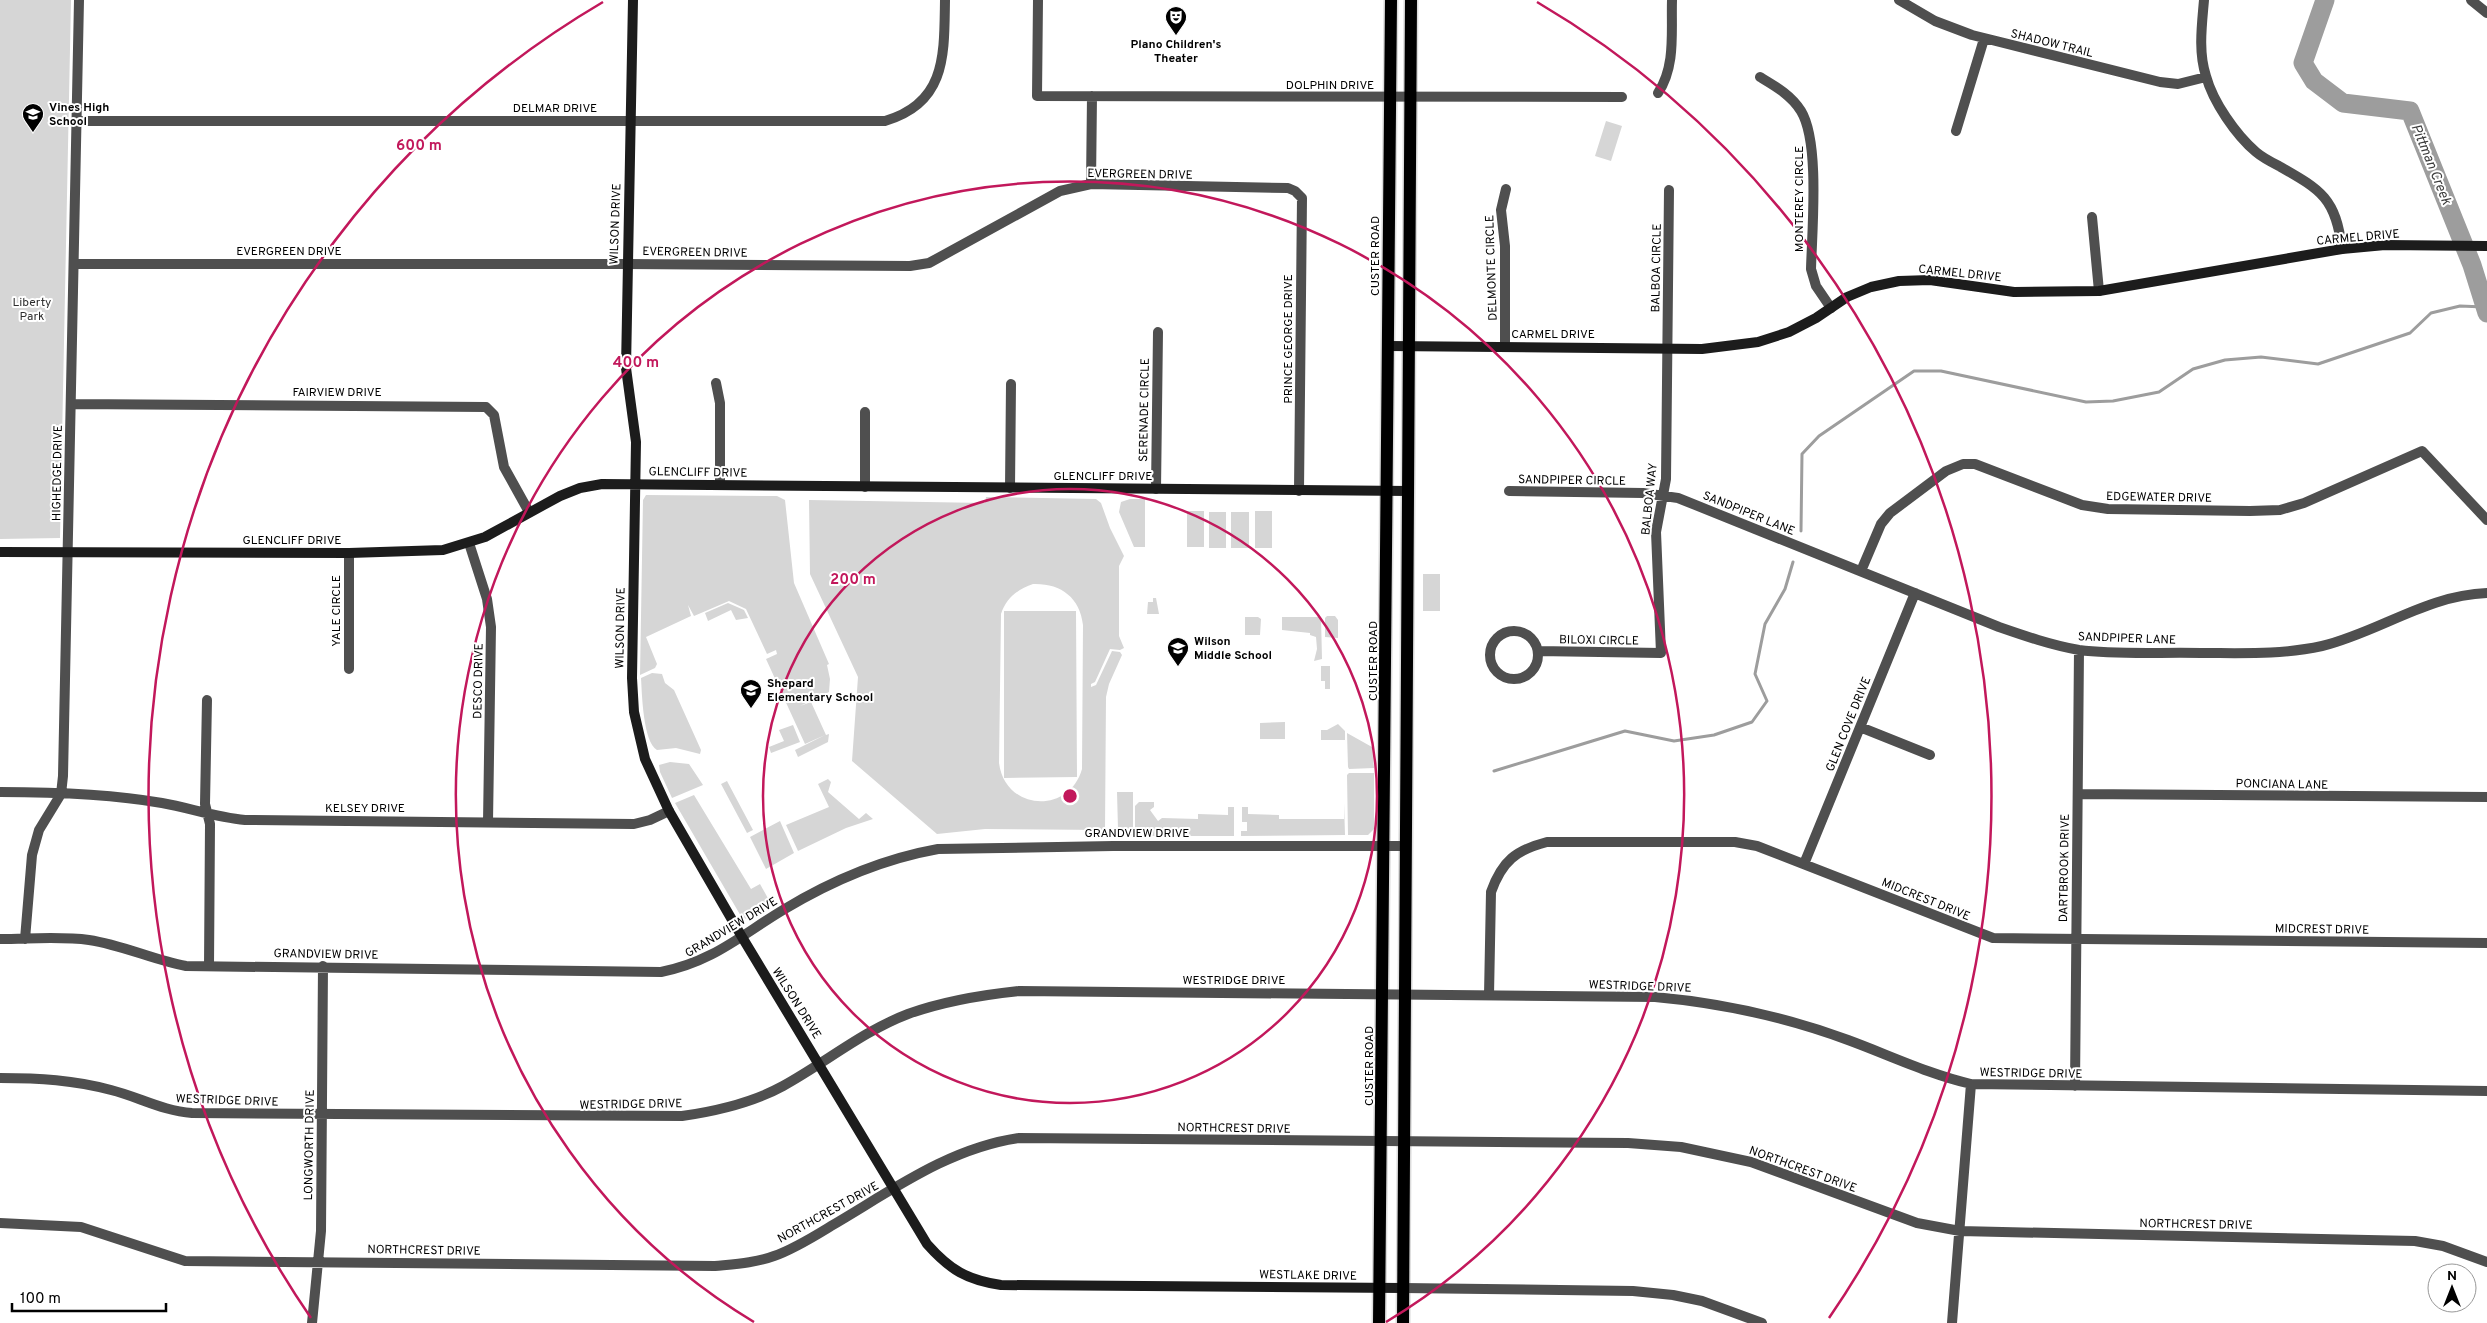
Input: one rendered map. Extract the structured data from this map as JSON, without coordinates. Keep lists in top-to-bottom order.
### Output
{
  "streets": {
    "main road": ["CUSTER ROAD"],
    "street": [
      "SHADOW TRAIL",
      "DOLPHIN DRIVE",
      "DELMAR DRIVE",
      "EVERGREEN DRIVE",
      "MONTEREY CIRCLE",
      "WILSON DRIVE",
      "CARMEL DRIVE",
      "DELMONTE CIRCLE",
      "BALBOA CIRCLE",
      "PRINCE GEORGE DRIVE",
      "FAIRVIEW DRIVE",
      "SERENADE CIRCLE",
      "GLENCLIFF DRIVE",
      "HIGHEDGE DRIVE",
      "SANDPIPER CIRCLE",
      "EDGEWATER DRIVE",
      "BALBOA WAY",
      "SANDPIPER LANE",
      "YALE CIRCLE",
      "BILOXI CIRCLE",
      "DESCO DRIVE",
      "GLEN COVE DRIVE",
      "PONCIANA LANE",
      "KELSEY DRIVE",
      "GRANDVIEW DRIVE",
      "DARTBROOK DRIVE",
      "MIDCREST DRIVE",
      "WESTRIDGE DRIVE",
      "NORTHCREST DRIVE",
      "LONGWORTH DRIVE",
      "WESTLAKE DRIVE"
    ]
  },
  "crossings": [
    ["DOLPHIN DRIVE", "CUSTER ROAD"],
    ["DELMAR DRIVE", "WILSON DRIVE"],
    ["DELMAR DRIVE", "HIGHEDGE DRIVE"],
    ["EVERGREEN DRIVE", "WILSON DRIVE"],
    ["EVERGREEN DRIVE", "PRINCE GEORGE DRIVE"],
    ["EVERGREEN DRIVE", "HIGHEDGE DRIVE"],
    ["MONTEREY CIRCLE", "CARMEL DRIVE"],
    ["WILSON DRIVE", "GLENCLIFF DRIVE"],
    ["WILSON DRIVE", "KELSEY DRIVE"],
    ["WILSON DRIVE", "GRANDVIEW DRIVE"],
    ["WILSON DRIVE", "WESTRIDGE DRIVE"],
    ["WILSON DRIVE", "NORTHCREST DRIVE"],
    ["WILSON DRIVE", "WESTLAKE DRIVE"],
    ["CARMEL DRIVE", "CUSTER ROAD"],
    ["CARMEL DRIVE", "DELMONTE CIRCLE"],
    ["CARMEL DRIVE", "BALBOA CIRCLE"],
    ["CARMEL DRIVE", "BALBOA WAY"],
    ["CUSTER ROAD", "GLENCLIFF DRIVE"],
    ["CUSTER ROAD", "GRANDVIEW DRIVE"],
    ["CUSTER ROAD", "WESTRIDGE DRIVE"],
    ["CUSTER ROAD", "NORTHCREST DRIVE"],
    ["CUSTER ROAD", "WESTLAKE DRIVE"],
    ["BALBOA CIRCLE", "BALBOA WAY"],
    ["PRINCE GEORGE DRIVE", "GLENCLIFF DRIVE"],
    ["FAIRVIEW DRIVE", "GLENCLIFF DRIVE"],
    ["FAIRVIEW DRIVE", "HIGHEDGE DRIVE"],
    ["SERENADE CIRCLE", "GLENCLIFF DRIVE"],
    ["GLENCLIFF DRIVE", "HIGHEDGE DRIVE"],
    ["GLENCLIFF DRIVE", "YALE CIRCLE"],
    ["GLENCLIFF DRIVE", "DESCO DRIVE"],
    ["HIGHEDGE DRIVE", "KELSEY DRIVE"],
    ["HIGHEDGE DRIVE", "GRANDVIEW DRIVE"],
    ["SANDPIPER CIRCLE", "BALBOA WAY"],
    ["SANDPIPER CIRCLE", "SANDPIPER LANE"],
    ["EDGEWATER DRIVE", "SANDPIPER LANE"],
    ["BALBOA WAY", "SANDPIPER LANE"],
    ["BALBOA WAY", "BILOXI CIRCLE"],
    ["SANDPIPER LANE", "GLEN COVE DRIVE"],
    ["SANDPIPER LANE", "DARTBROOK DRIVE"],
    ["DESCO DRIVE", "KELSEY DRIVE"],
    ["GLEN COVE DRIVE", "MIDCREST DRIVE"],
    ["PONCIANA LANE", "DARTBROOK DRIVE"],
    ["GRANDVIEW DRIVE", "LONGWORTH DRIVE"],
    ["DARTBROOK DRIVE", "MIDCREST DRIVE"],
    ["DARTBROOK DRIVE", "WESTRIDGE DRIVE"],
    ["MIDCREST DRIVE", "WESTRIDGE DRIVE"],
    ["WESTRIDGE DRIVE", "LONGWORTH DRIVE"],
    ["NORTHCREST DRIVE", "LONGWORTH DRIVE"],
    ["NORTHCREST DRIVE", "WESTLAKE DRIVE"]
  ],
  "water": ["Pittman Creek"],
  "parks": ["Liberty Park"],
  "places": {
    "theatre": ["Plano Children's Theater"],
    "school or university": ["Vines High School", "Wilson Middle School", "Shepard Elementary School"]
  },
  "scale_bar": "100 m",
  "north": "top",
  "rings": ["600 m", "400 m", "200 m"]
}
